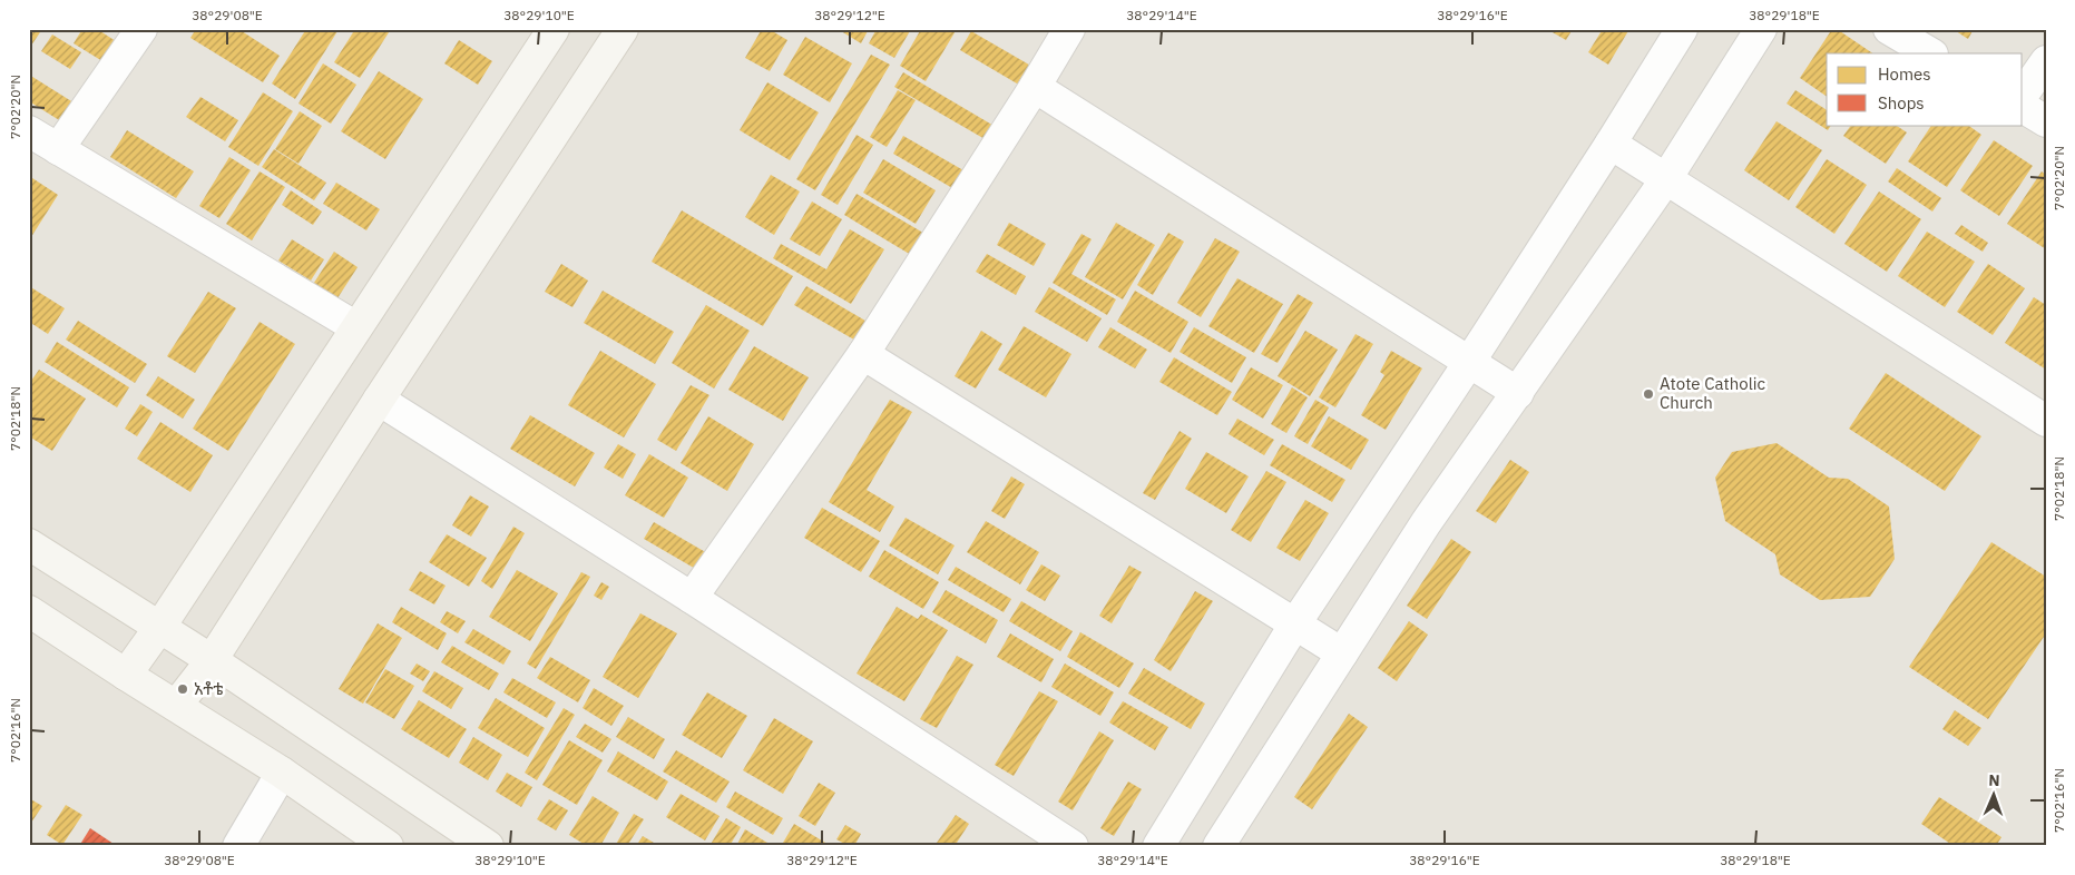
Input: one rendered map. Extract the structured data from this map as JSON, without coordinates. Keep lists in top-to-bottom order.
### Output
{
  "places": ["Atote Catholic Church", "አቶቴ"],
  "legend": ["Homes", "Shops"],
  "north": "top",
  "coordinates": [
    "38°29'08\"E",
    "38°29'10\"E",
    "38°29'12\"E",
    "38°29'14\"E",
    "38°29'16\"E",
    "38°29'18\"E",
    "7°02'20\"N",
    "7°02'18\"N",
    "7°02'16\"N"
  ]
}
